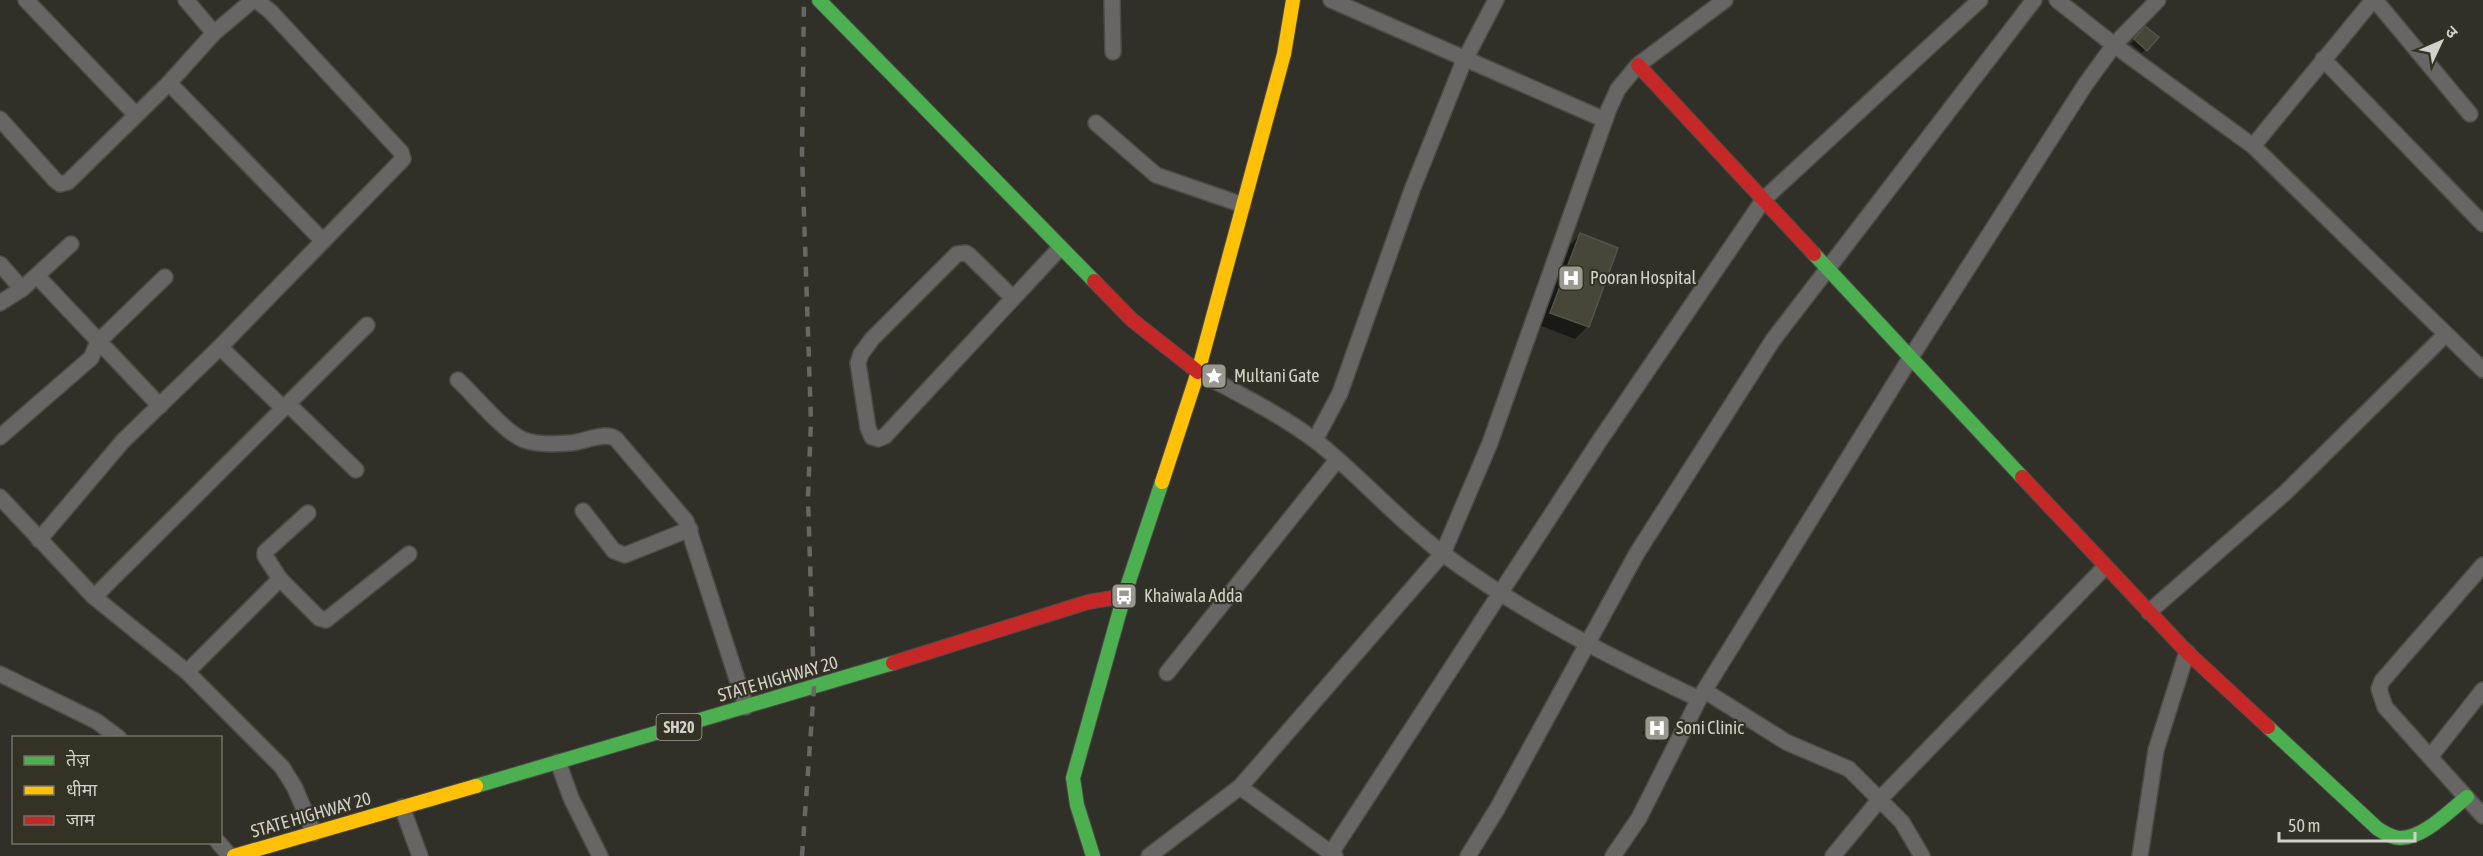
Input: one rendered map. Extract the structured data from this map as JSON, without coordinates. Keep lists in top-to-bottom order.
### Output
{
  "streets": {
    "main road": ["STATE HIGHWAY 20", "SH20"]
  },
  "places": {
    "hospital": ["Pooran Hospital", "Soni Clinic"],
    "place": ["Multani Gate"],
    "bus stop": ["Khaiwala Adda"]
  },
  "legend": ["तेज़", "धीमा", "जाम"],
  "scale_bar": "50 m",
  "north": "top right"
}
